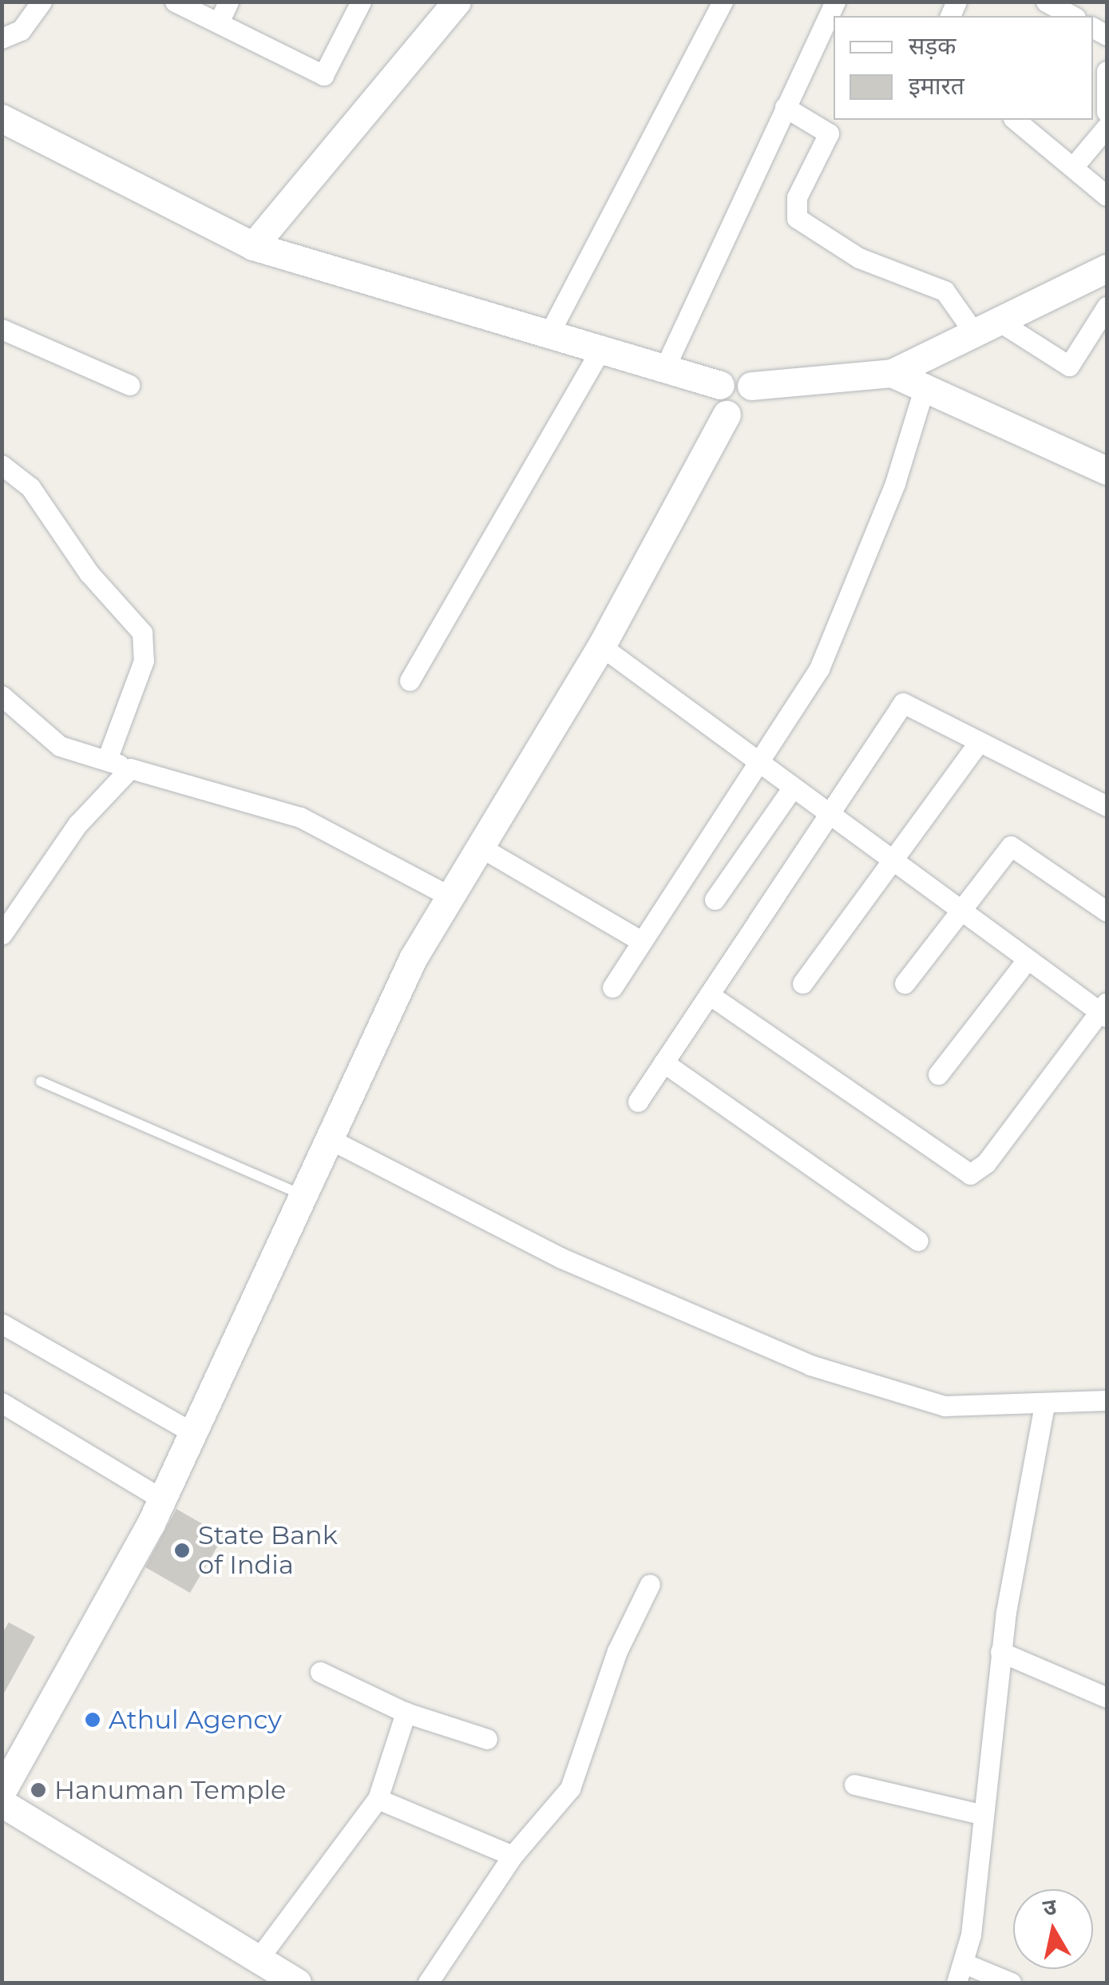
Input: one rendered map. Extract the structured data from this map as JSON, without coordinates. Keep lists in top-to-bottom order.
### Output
{
  "places": ["State Bank of India", "Athul Agency", "Hanuman Temple"],
  "legend": ["सड़क", "इमारत"],
  "north": "top"
}
